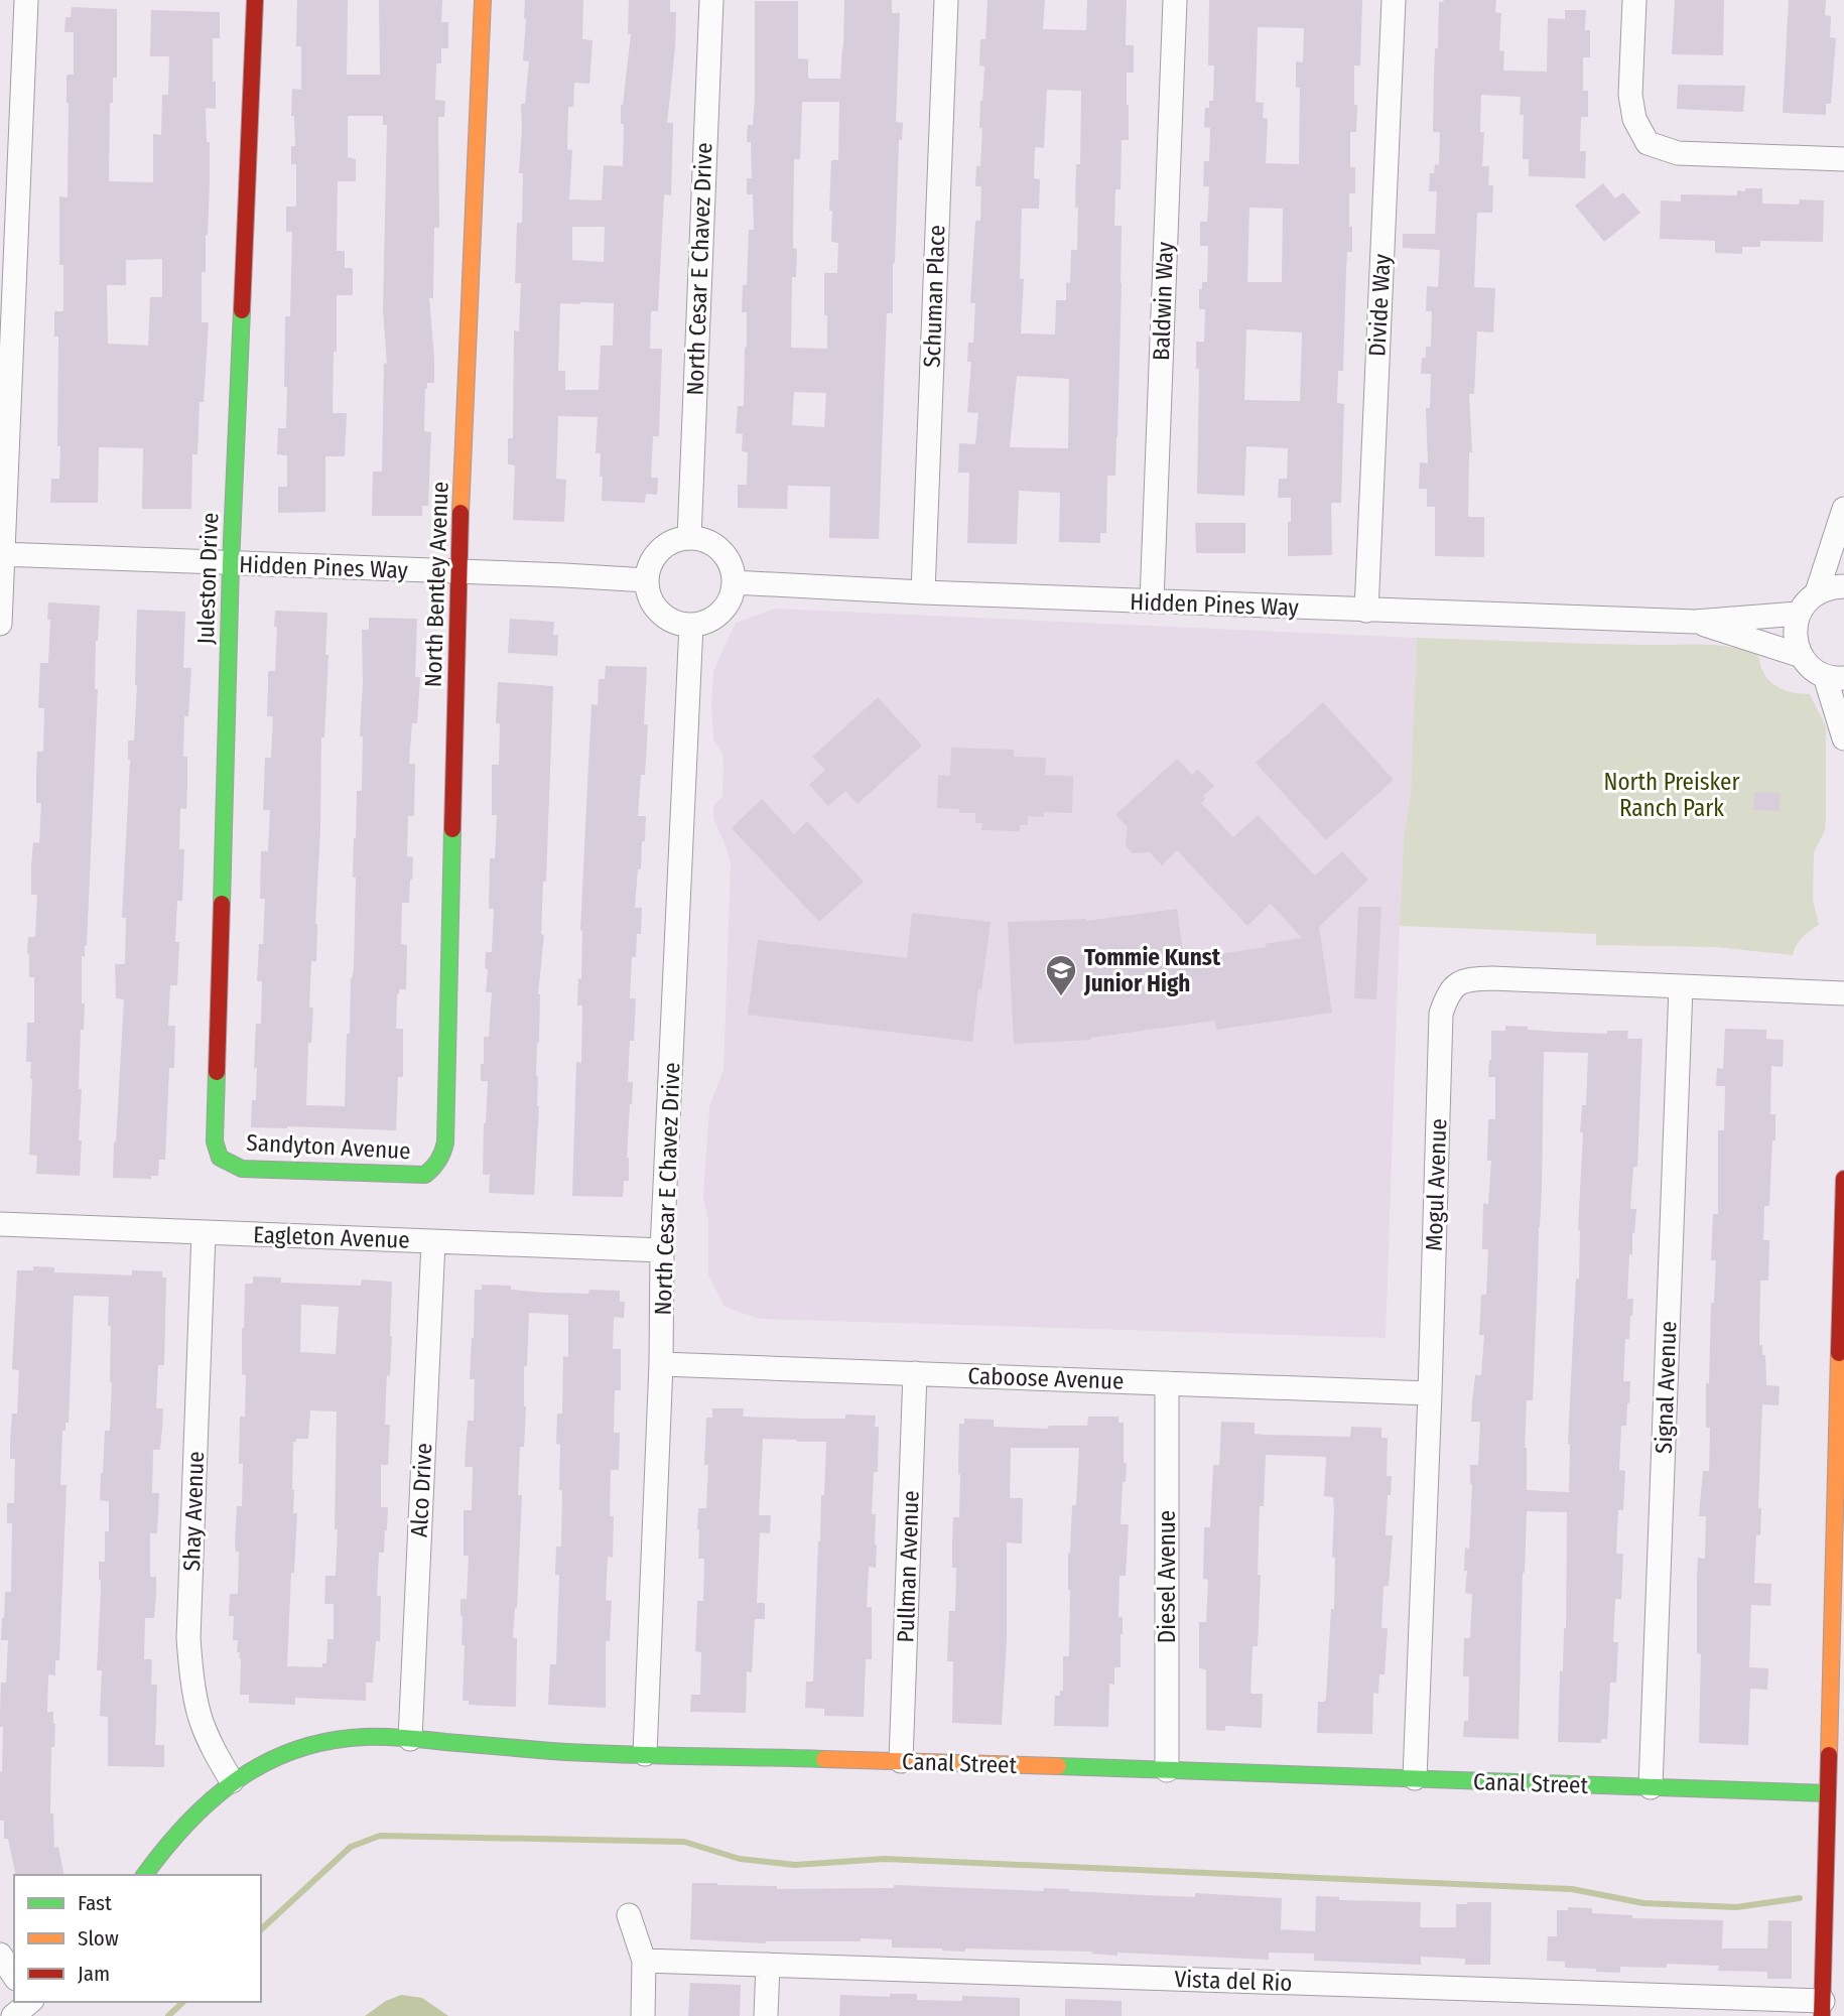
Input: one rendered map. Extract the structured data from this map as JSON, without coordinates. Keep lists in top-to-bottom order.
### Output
{
  "streets": {
    "street": [
      "North Cesar E Chavez Drive",
      "Schuman Place",
      "Baldwin Way",
      "Divide Way",
      "Hidden Pines Way",
      "Juleston Drive",
      "North Bentley Avenue",
      "Sandyton Avenue",
      "Mogul Avenue",
      "Eagleton Avenue",
      "Caboose Avenue",
      "Signal Avenue",
      "Alco Drive",
      "Shay Avenue",
      "Pullman Avenue",
      "Diesel Avenue",
      "Canal Street",
      "Vista del Rio"
    ]
  },
  "crossings": [
    ["North Cesar E Chavez Drive", "Hidden Pines Way"],
    ["North Cesar E Chavez Drive", "Eagleton Avenue"],
    ["North Cesar E Chavez Drive", "Caboose Avenue"],
    ["North Cesar E Chavez Drive", "Canal Street"],
    ["Schuman Place", "Hidden Pines Way"],
    ["Baldwin Way", "Hidden Pines Way"],
    ["Divide Way", "Hidden Pines Way"],
    ["Hidden Pines Way", "Juleston Drive"],
    ["Hidden Pines Way", "North Bentley Avenue"],
    ["Juleston Drive", "Sandyton Avenue"],
    ["North Bentley Avenue", "Sandyton Avenue"],
    ["Mogul Avenue", "Caboose Avenue"],
    ["Mogul Avenue", "Signal Avenue"],
    ["Mogul Avenue", "Canal Street"],
    ["Eagleton Avenue", "Alco Drive"],
    ["Eagleton Avenue", "Shay Avenue"],
    ["Caboose Avenue", "Pullman Avenue"],
    ["Caboose Avenue", "Diesel Avenue"],
    ["Signal Avenue", "Canal Street"],
    ["Alco Drive", "Canal Street"],
    ["Shay Avenue", "Canal Street"],
    ["Pullman Avenue", "Canal Street"],
    ["Diesel Avenue", "Canal Street"]
  ],
  "parks": ["North Preisker Ranch Park"],
  "places": {
    "school or university": ["Tommie Kunst Junior High"]
  },
  "legend": ["Fast", "Slow", "Jam"]
}
